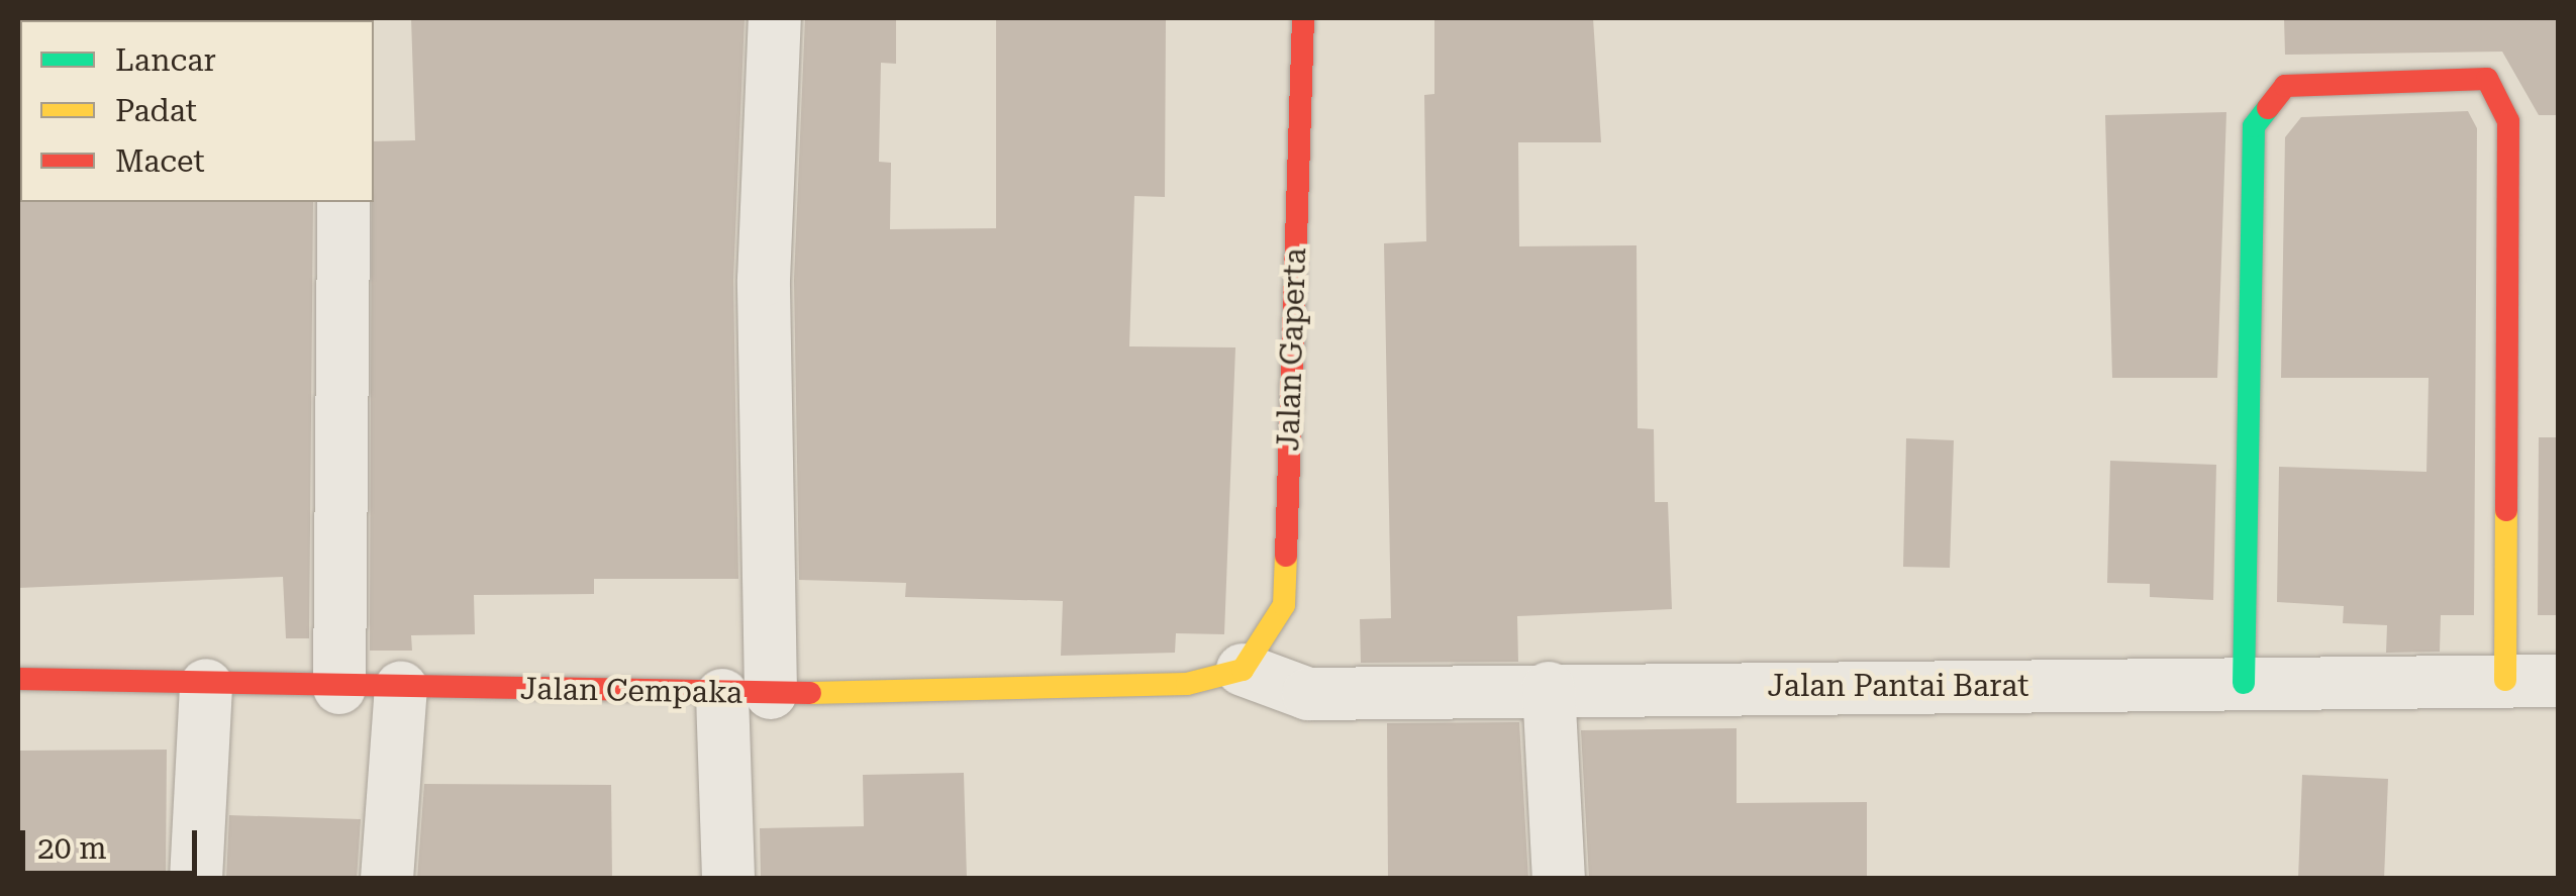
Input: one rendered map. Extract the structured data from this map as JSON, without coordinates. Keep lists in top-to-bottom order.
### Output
{
  "streets": {
    "street": ["Jalan Gaperta", "Jalan Pantai Barat", "Jalan Cempaka"]
  },
  "crossings": [
    ["Jalan Gaperta", "Jalan Pantai Barat"],
    ["Jalan Gaperta", "Jalan Cempaka"],
    ["Jalan Pantai Barat", "Jalan Cempaka"]
  ],
  "legend": ["Lancar", "Padat", "Macet"],
  "scale_bar": "20 m"
}
